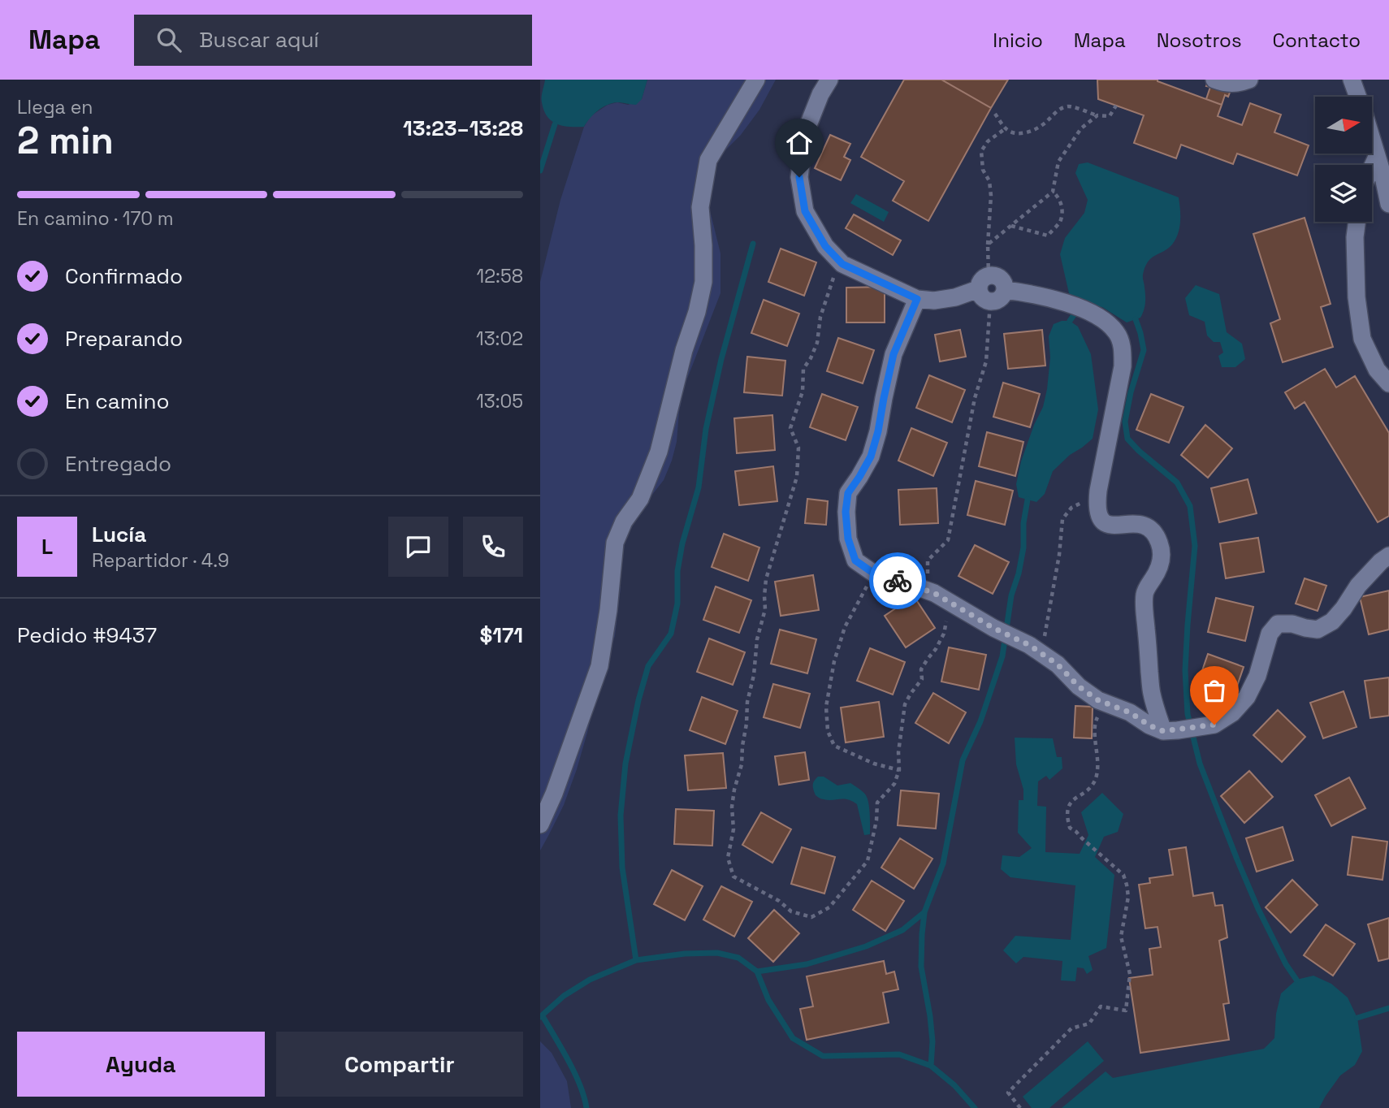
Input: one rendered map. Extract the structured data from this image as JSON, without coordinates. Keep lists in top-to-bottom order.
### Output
{
  "north": "right",
  "page": {
    "header": "Mapa",
    "search": "Buscar aquí",
    "nav": [
      "Inicio",
      "Mapa",
      "Nosotros",
      "Contacto"
    ],
    "heading": ["2 min", "Llega en", "13:23–13:28"],
    "panel": [
      "Lucía",
      "Repartidor · 4.9",
      "Pedido #9437",
      "$171"
    ],
    "bar": "En camino · 170 m",
    "list": [
      ["Confirmado", "12:58"],
      ["Preparando", "13:02"],
      ["En camino", "13:05"],
      "Entregado"
    ],
    "round": "L",
    "buttons": ["Ayuda", "Compartir"]
  }
}
